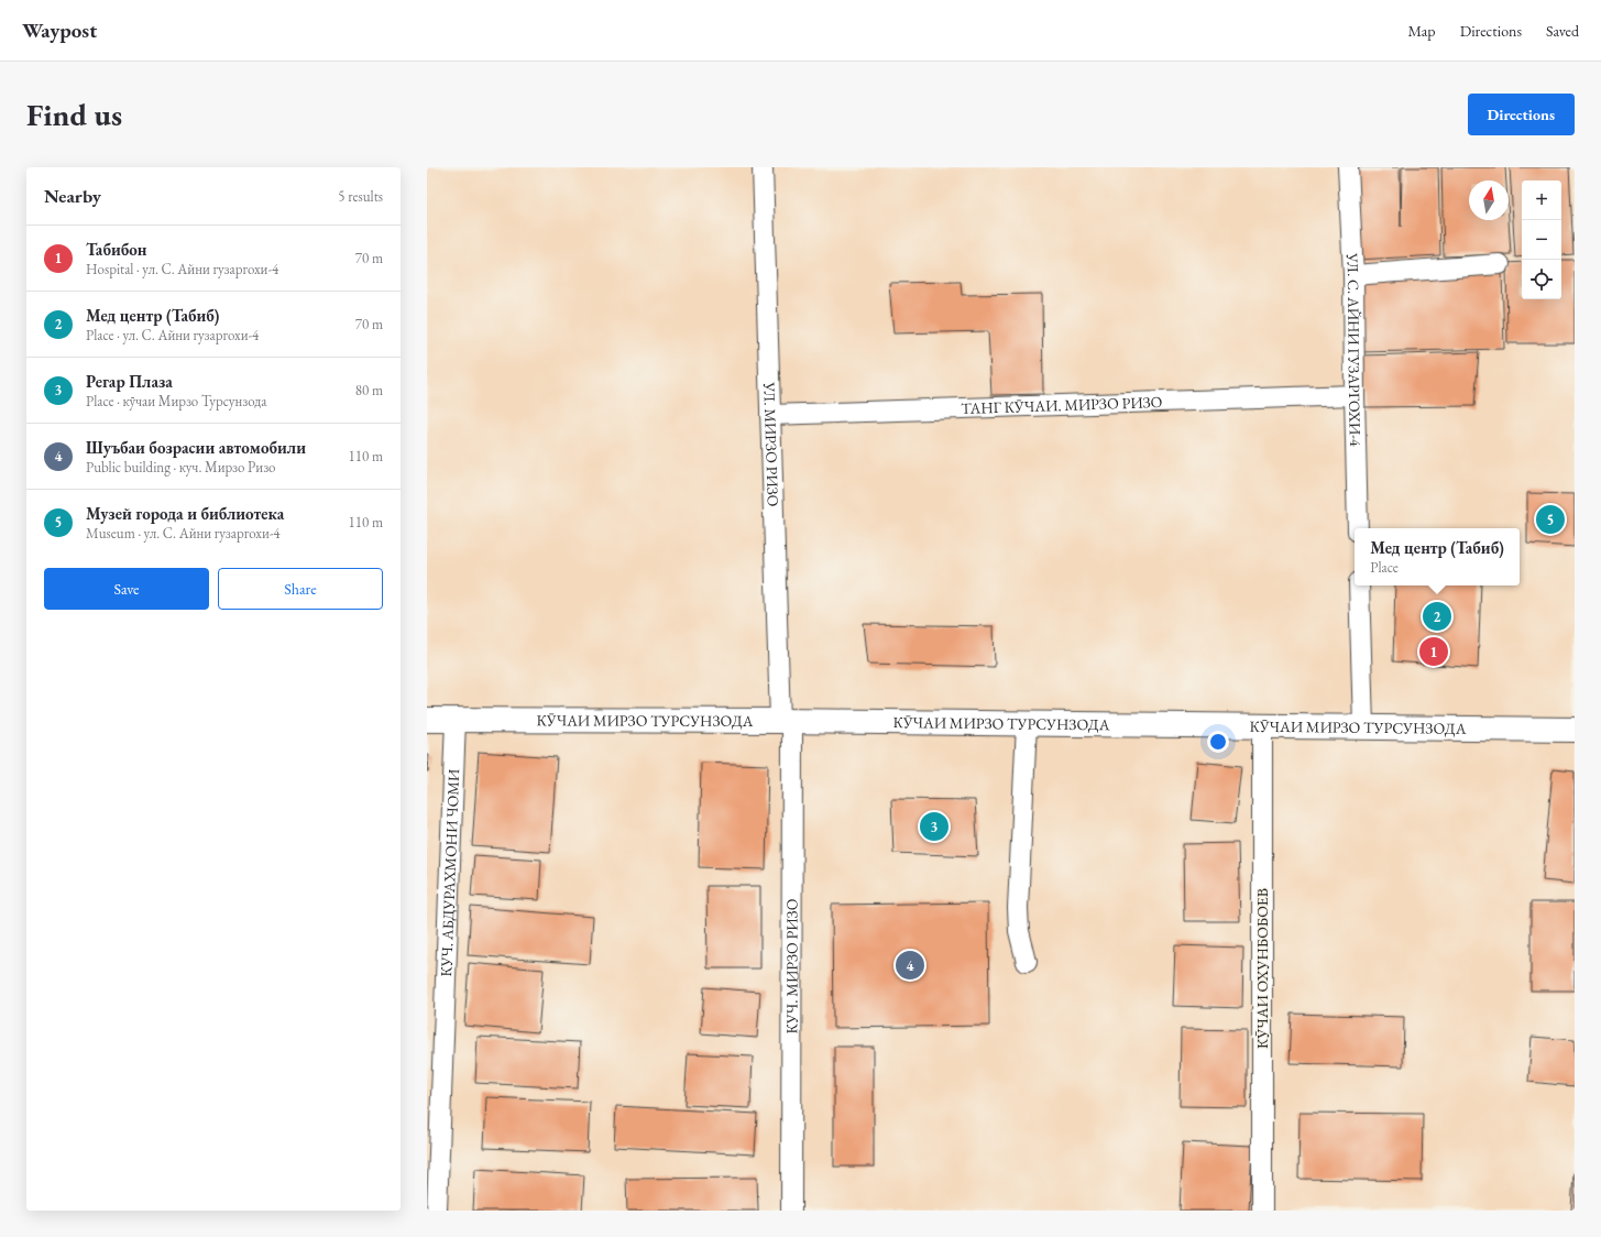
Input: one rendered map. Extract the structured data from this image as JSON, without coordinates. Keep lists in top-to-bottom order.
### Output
{
  "streets": {
    "main road": ["КӮЧАИ МИРЗО ТУРСУНЗОДА"],
    "street": [
      "УЛ. С. АЙНИ ГУЗАРГОХИ-4",
      "ТАНГ КӮЧАИ. МИРЗО РИЗО",
      "УЛ. МИРЗО РИЗО",
      "КУЧ. АБДУРАХМОНИ ЧОМИ",
      "КУЧ. МИРЗО РИЗО",
      "КӮЧАИ ОХУНБОБОЕВ"
    ]
  },
  "crossings": [
    ["УЛ. С. АЙНИ ГУЗАРГОХИ-4", "ТАНГ КӮЧАИ. МИРЗО РИЗО"],
    ["ТАНГ КӮЧАИ. МИРЗО РИЗО", "УЛ. МИРЗО РИЗО"],
    ["УЛ. МИРЗО РИЗО", "КӮЧАИ МИРЗО ТУРСУНЗОДА"],
    ["УЛ. МИРЗО РИЗО", "КУЧ. МИРЗО РИЗО"],
    ["КӮЧАИ МИРЗО ТУРСУНЗОДА", "КУЧ. АБДУРАХМОНИ ЧОМИ"],
    ["КӮЧАИ МИРЗО ТУРСУНЗОДА", "КУЧ. МИРЗО РИЗО"],
    ["КӮЧАИ МИРЗО ТУРСУНЗОДА", "КӮЧАИ ОХУНБОБОЕВ"]
  ],
  "north": "top",
  "page": {
    "header": "Waypost",
    "nav": ["Map", "Directions", "Saved"],
    "buttons": [
      "Directions",
      ["Save", "Share"]
    ],
    "title": "Find us",
    "heading": ["Nearby", "5 results"],
    "map_buttons": ["+", "−"],
    "list": [
      {
        "mark": "1",
        "name": "Табибон",
        "note": "Hospital · ул. С. Айни гузаргохи-4",
        "value": "70 m"
      },
      {
        "mark": "2",
        "name": "Мед центр (Табиб)",
        "note": "Place · ул. С. Айни гузаргохи-4",
        "value": "70 m"
      },
      {
        "mark": "3",
        "name": "Регар Плаза",
        "note": "Place · кӯчаи Мирзо Турсунзода",
        "value": "80 m"
      },
      {
        "mark": "4",
        "name": "Шуъбаи бозрасии автомобили",
        "note": "Public building · куч. Мирзо Ризо",
        "value": "110 m"
      },
      {
        "mark": "5",
        "name": "Музей города и библиотека",
        "note": "Museum · ул. С. Айни гузаргохи-4",
        "value": "110 m"
      }
    ],
    "pins": [
      "5",
      "2",
      "1",
      "3",
      "4"
    ],
    "popup": ["Мед центр (Табиб)", "Place"]
  }
}
